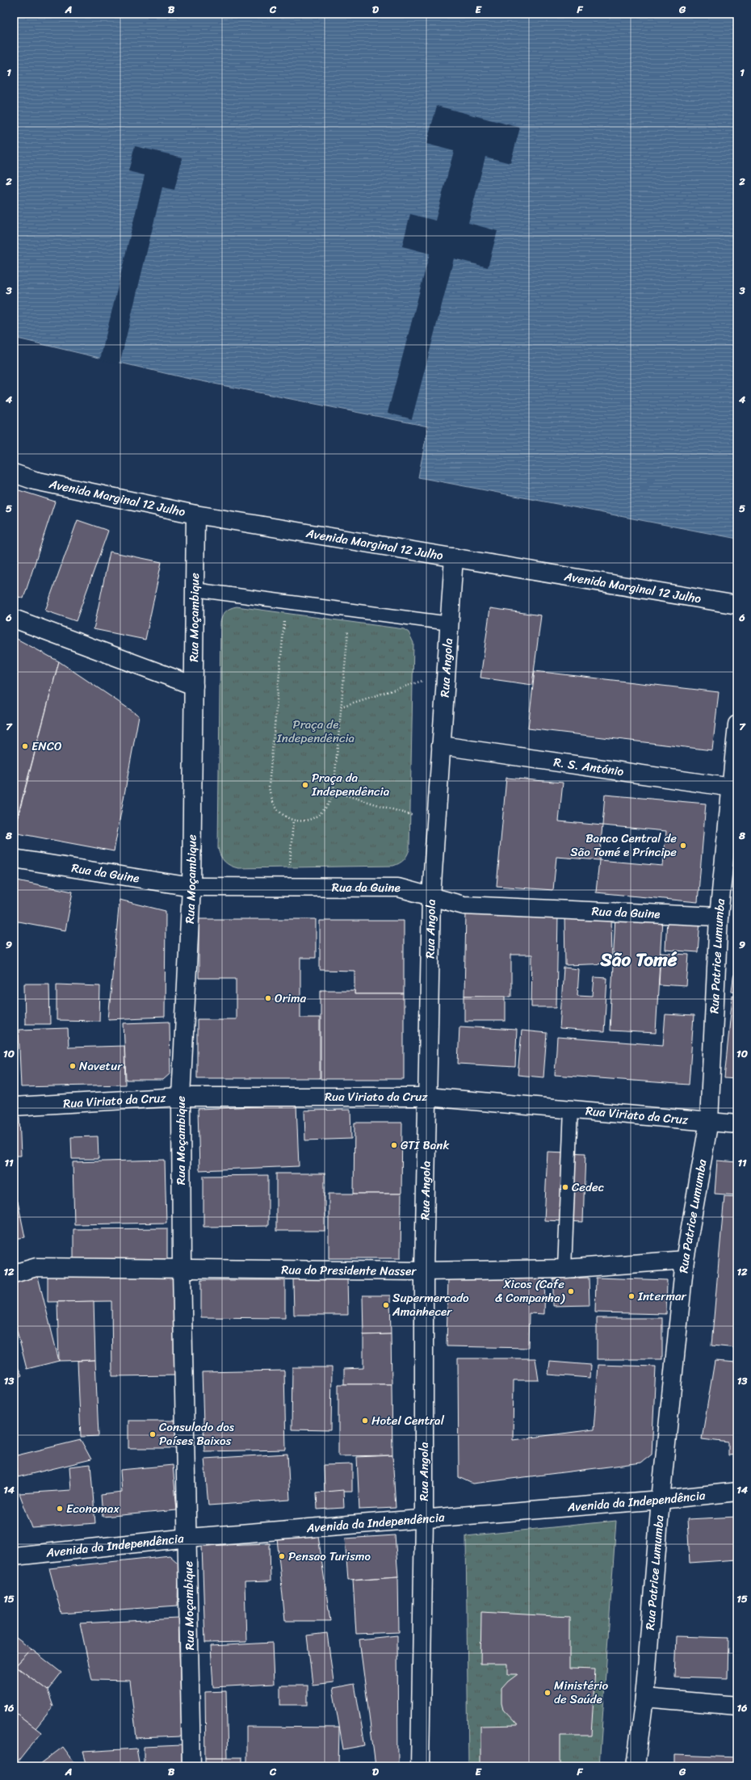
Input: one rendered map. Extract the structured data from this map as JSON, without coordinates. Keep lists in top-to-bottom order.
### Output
{
  "streets": {
    "street": [
      "Avenida Marginal 12 Julho",
      "Rua Moçambique",
      "Rua Angola",
      "R. S. António",
      "Rua da Guine",
      "Rua Patrice Lumumba",
      "Rua Viriato da Cruz",
      "Rua do Presidente Nasser",
      "Avenida da Independência"
    ]
  },
  "crossings": [
    ["Avenida Marginal 12 Julho", "Rua Moçambique"],
    ["Avenida Marginal 12 Julho", "Rua Angola"],
    ["Rua Moçambique", "Rua da Guine"],
    ["Rua Moçambique", "Rua Viriato da Cruz"],
    ["Rua Moçambique", "Rua do Presidente Nasser"],
    ["Rua Moçambique", "Avenida da Independência"],
    ["Rua Angola", "R. S. António"],
    ["Rua Angola", "Rua da Guine"],
    ["Rua Angola", "Rua Viriato da Cruz"],
    ["Rua Angola", "Rua do Presidente Nasser"],
    ["Rua Angola", "Avenida da Independência"],
    ["R. S. António", "Rua Patrice Lumumba"],
    ["Rua da Guine", "Rua Patrice Lumumba"],
    ["Rua Patrice Lumumba", "Rua Viriato da Cruz"],
    ["Rua Patrice Lumumba", "Rua do Presidente Nasser"],
    ["Rua Patrice Lumumba", "Avenida da Independência"]
  ],
  "districts": ["São Tomé"],
  "parks": ["Praça de Independência"],
  "places": [
    "ENCO",
    "Praça da Independência",
    "Banco Central de São Tomé e Príncipe",
    "Orima",
    "Navetur",
    "GTI Bank",
    "Cedec",
    "Xicos (Cafe & Companha)",
    "Intermar",
    "Supermercado Amanhecer",
    "Hotel Central",
    "Consulado dos Países Baixos",
    "Economax",
    "Pensao Turismo",
    "Ministério de Saúde"
  ],
  "grid": {
    "columns": [
      "A",
      "B",
      "C",
      "D",
      "E",
      "F",
      "G"
    ],
    "rows": [
      "1",
      "2",
      "3",
      "4",
      "5",
      "6",
      "7",
      "8",
      "9",
      "10",
      "11",
      "12",
      "13",
      "14",
      "15",
      "16"
    ]
  }
}
